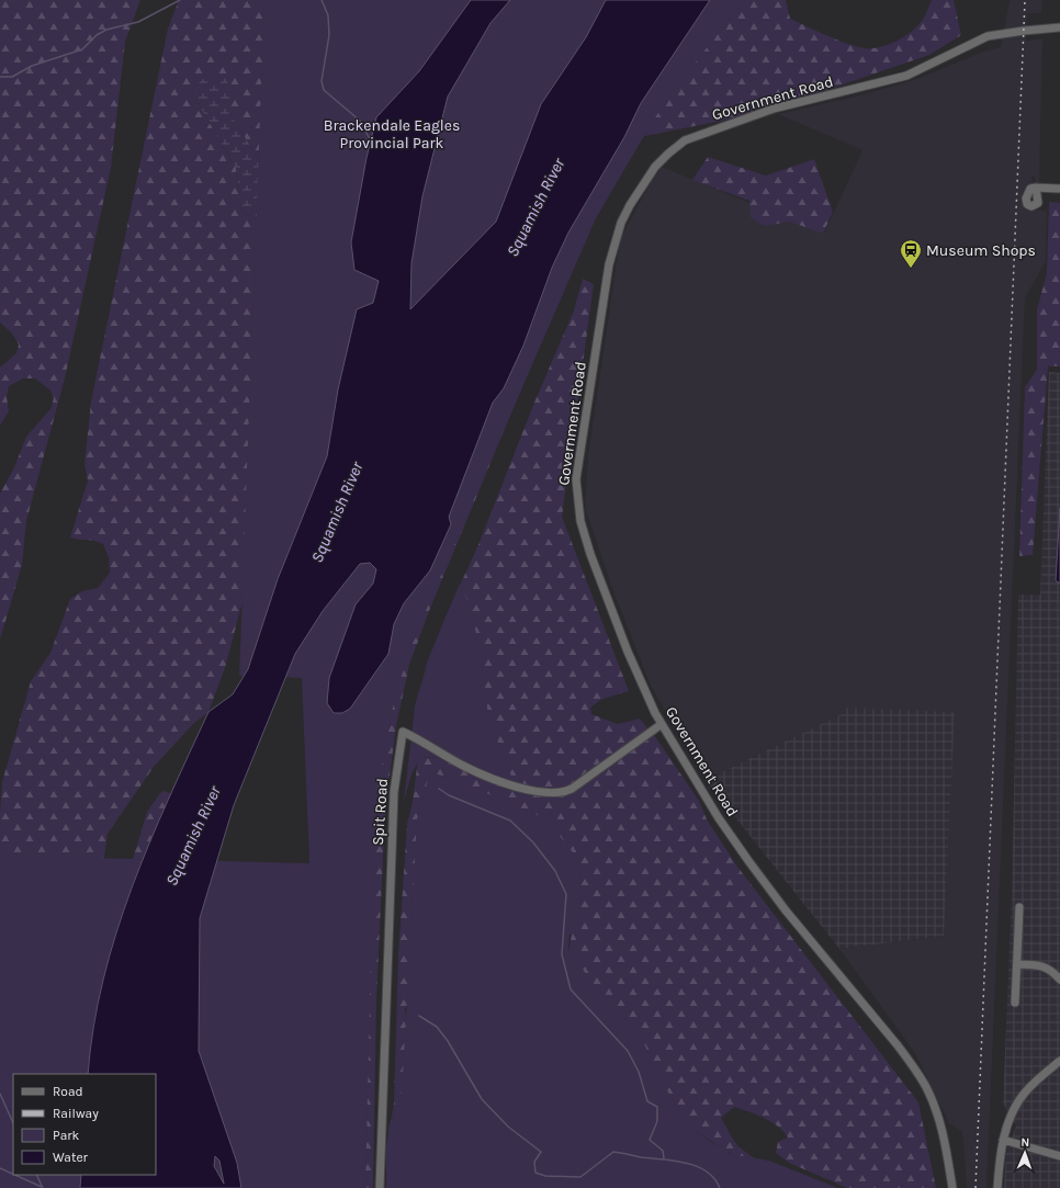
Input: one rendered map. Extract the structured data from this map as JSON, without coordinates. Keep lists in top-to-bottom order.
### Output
{
  "streets": {
    "street": ["Government Road", "Spit Road"]
  },
  "crossings": [
    ["Government Road", "Spit Road"]
  ],
  "water": ["Squamish River"],
  "parks": ["Brackendale Eagles Provincial Park"],
  "places": {
    "station": ["Museum Shops"]
  },
  "legend": [
    "Road",
    "Railway",
    "Park",
    "Water"
  ],
  "north": "top"
}
